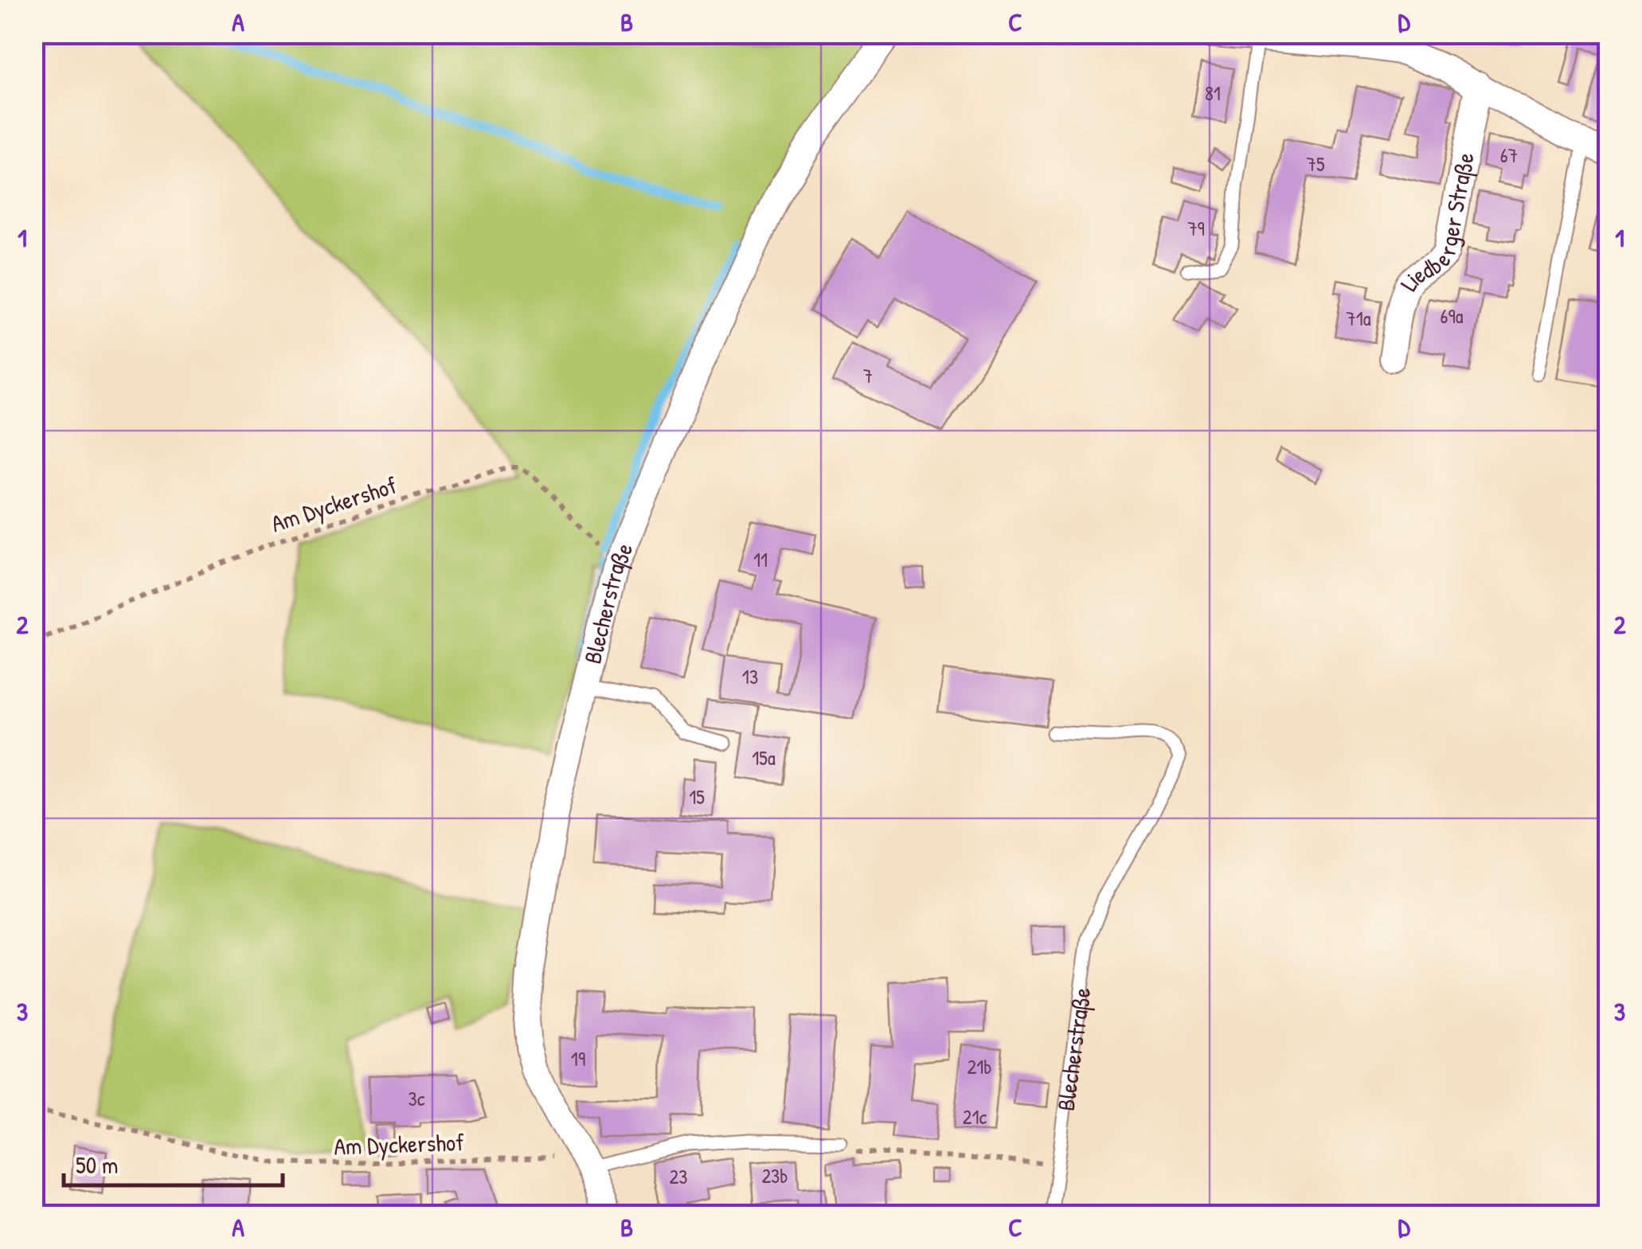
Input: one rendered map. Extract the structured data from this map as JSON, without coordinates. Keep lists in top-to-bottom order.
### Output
{
  "streets": {
    "street": ["Liedberger Straße", "Blecherstraße"],
    "path": ["Am Dyckershof"]
  },
  "crossings": [
    ["Am Dyckershof", "Blecherstraße"]
  ],
  "house_numbers": [
    "81",
    "67",
    "75",
    "79",
    "69a",
    "71a",
    "7",
    "11",
    "13",
    "15a",
    "15",
    "19",
    "21b",
    "3c",
    "21c",
    "23b",
    "23"
  ],
  "scale_bar": "50 m",
  "grid": {
    "columns": [
      "A",
      "B",
      "C",
      "D"
    ],
    "rows": ["1", "2", "3"]
  }
}
